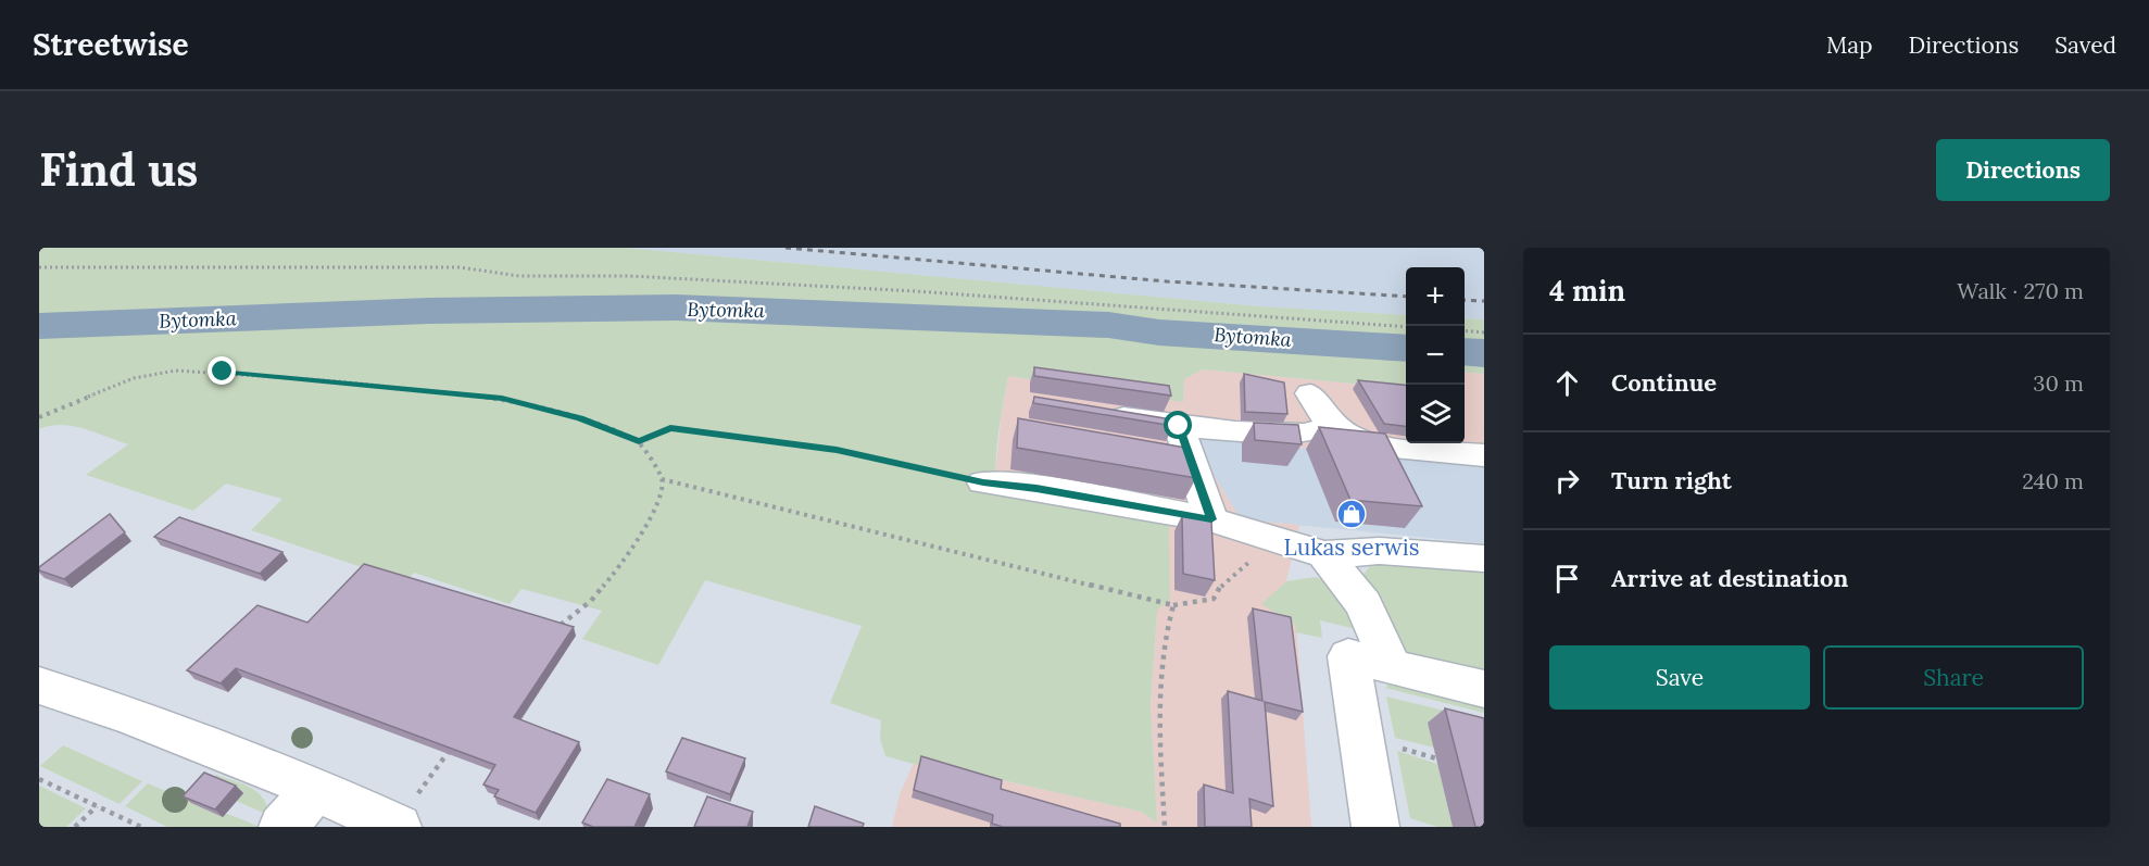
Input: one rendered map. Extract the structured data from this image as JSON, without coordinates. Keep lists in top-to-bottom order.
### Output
{
  "water": ["Bytomka"],
  "places": {
    "shop": ["Lukas serwis"]
  },
  "page": {
    "header": "Streetwise",
    "nav": ["Map", "Directions", "Saved"],
    "buttons": [
      "Directions",
      ["Save", "Share"]
    ],
    "title": "Find us",
    "heading": ["4 min", "Walk · 270 m"],
    "map_buttons": ["+", "−"],
    "list": [
      ["Continue", "30 m"],
      ["Turn right", "240 m"],
      "Arrive at destination"
    ]
  }
}
